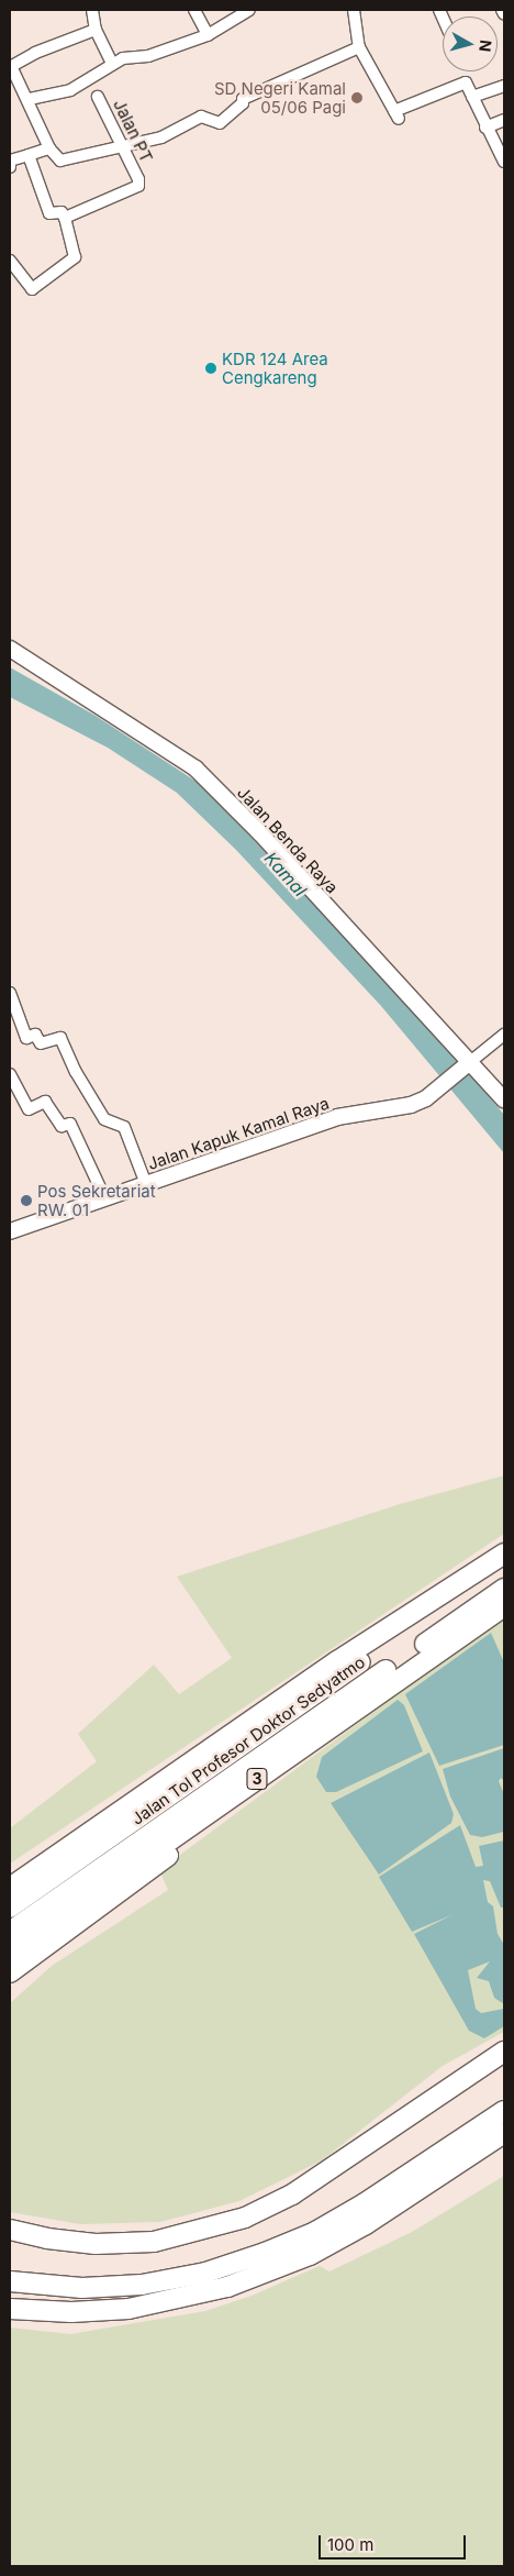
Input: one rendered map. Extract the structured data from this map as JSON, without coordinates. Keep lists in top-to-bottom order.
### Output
{
  "streets": {
    "highway": ["Jalan Tol Profesor Doktor Sedyatmo", "3"],
    "main road": ["Jalan Benda Raya", "Jalan Kapuk Kamal Raya"],
    "street": ["Jalan PT"]
  },
  "crossings": [
    ["Jalan Benda Raya", "Jalan Kapuk Kamal Raya"]
  ],
  "water": ["Kamal"],
  "places": ["SD Negeri Kamal 05/06 Pagi", "KDR 124 Area Cengkareng", "Pos Sekretariat RW. 01"],
  "scale_bar": "100 m",
  "north": "right"
}
